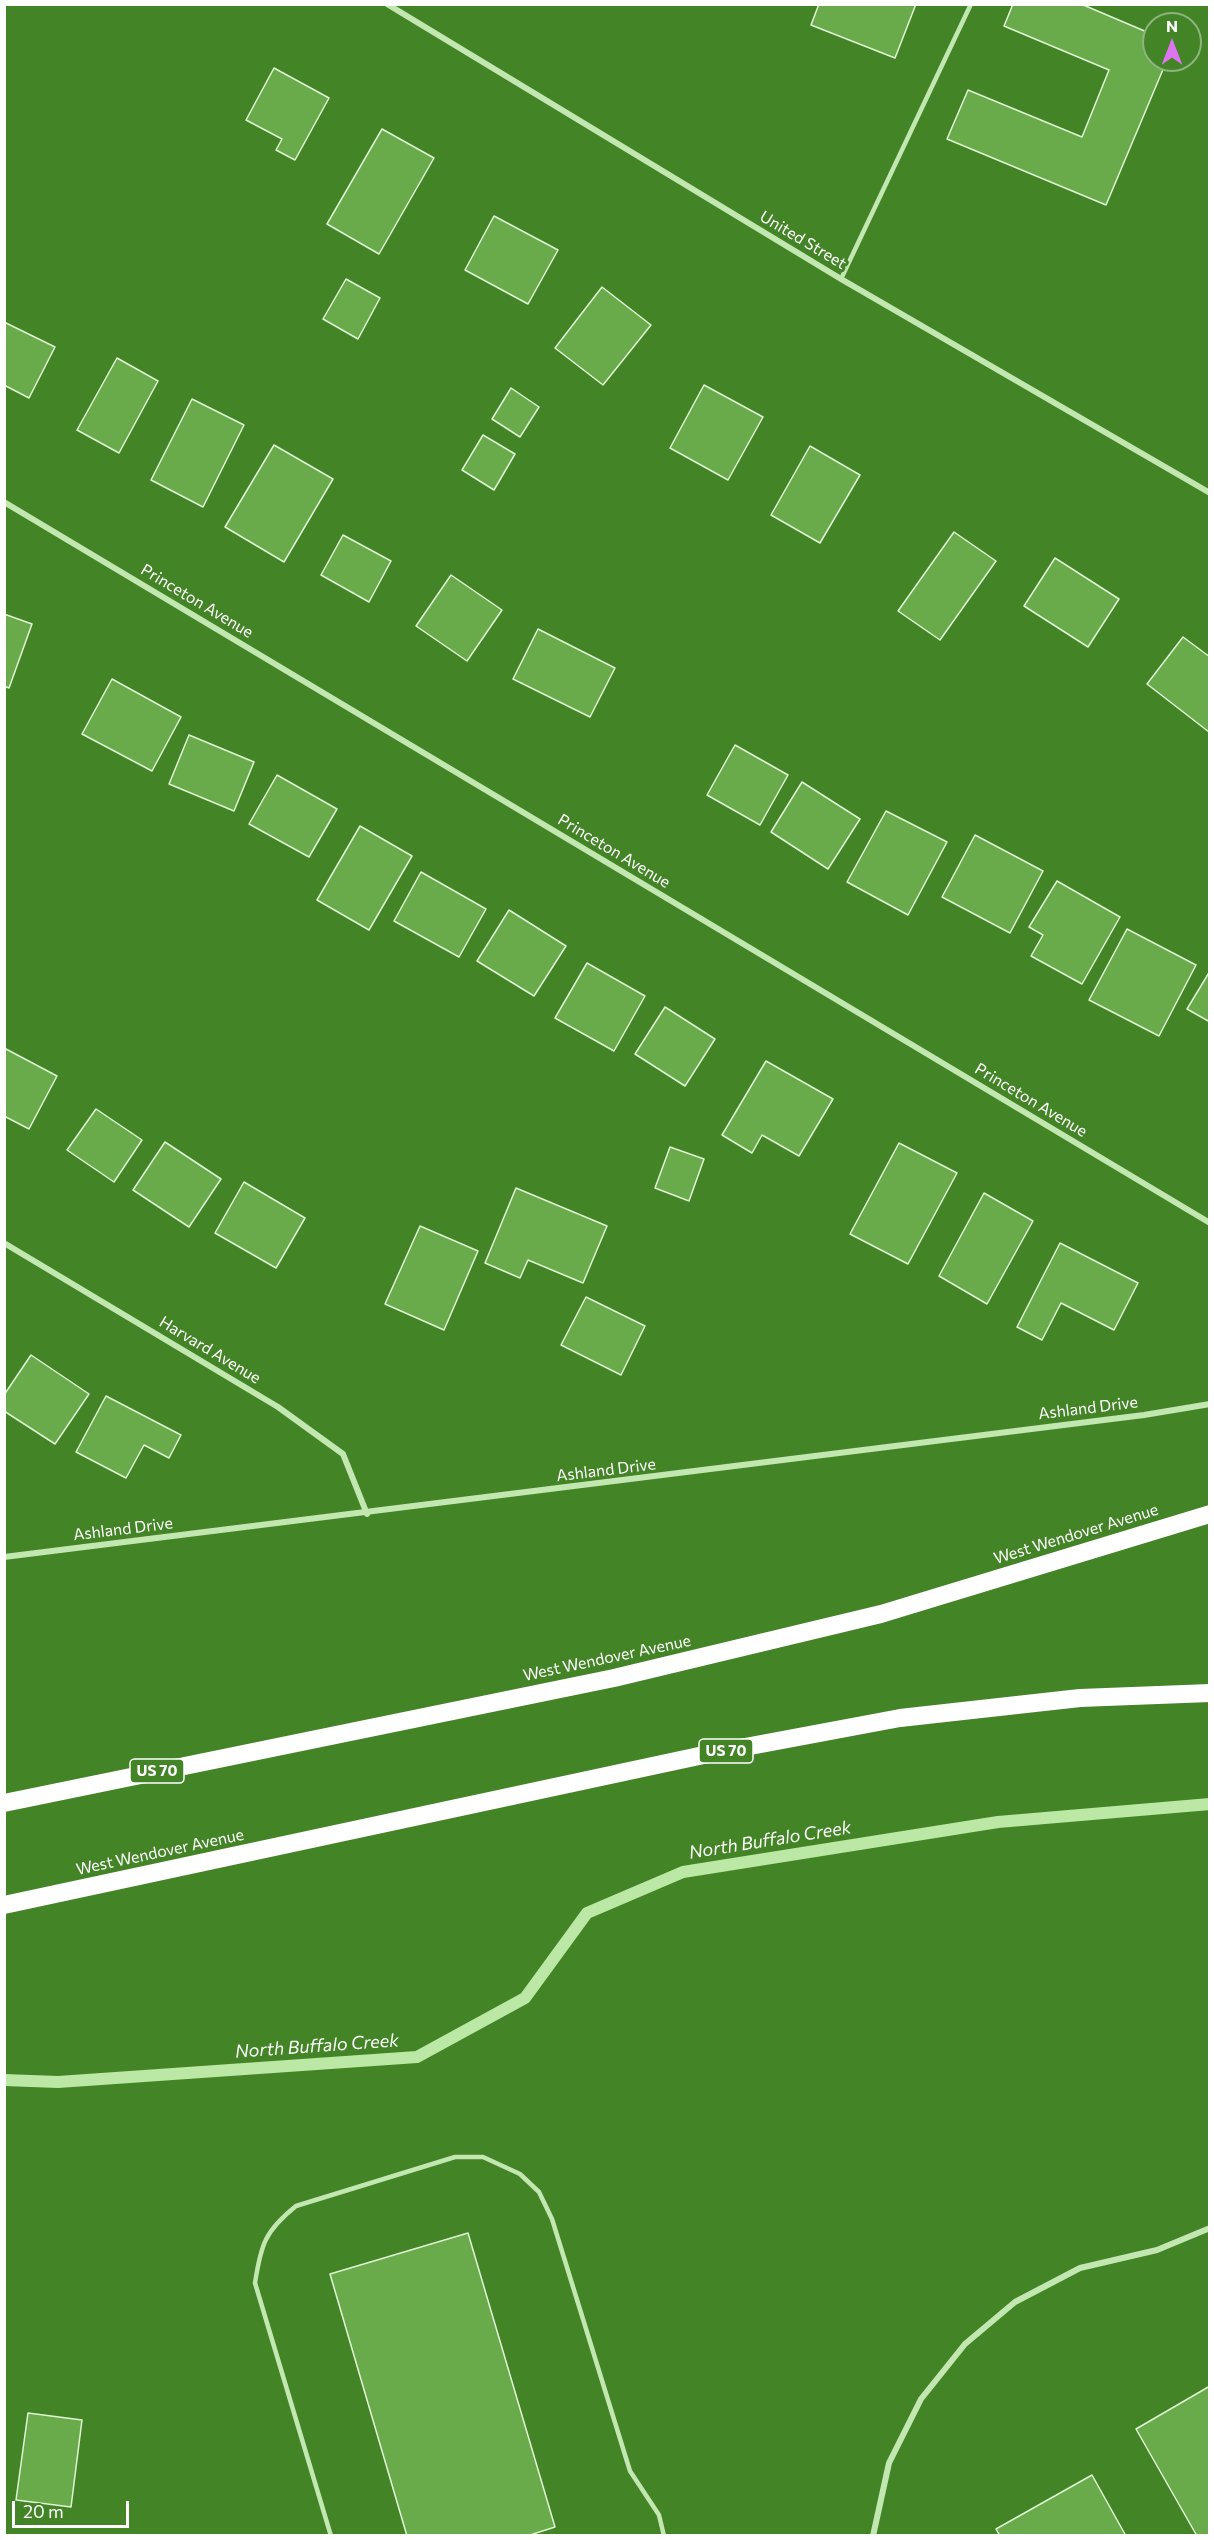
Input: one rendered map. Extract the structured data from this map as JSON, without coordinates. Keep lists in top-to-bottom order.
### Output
{
  "streets": {
    "highway": ["West Wendover Avenue", "US 70"],
    "street": [
      "United Street",
      "Princeton Avenue",
      "Harvard Avenue",
      "Ashland Drive"
    ]
  },
  "crossings": [
    ["Harvard Avenue", "Ashland Drive"]
  ],
  "water": ["North Buffalo Creek"],
  "scale_bar": "20 m",
  "north": "top"
}
